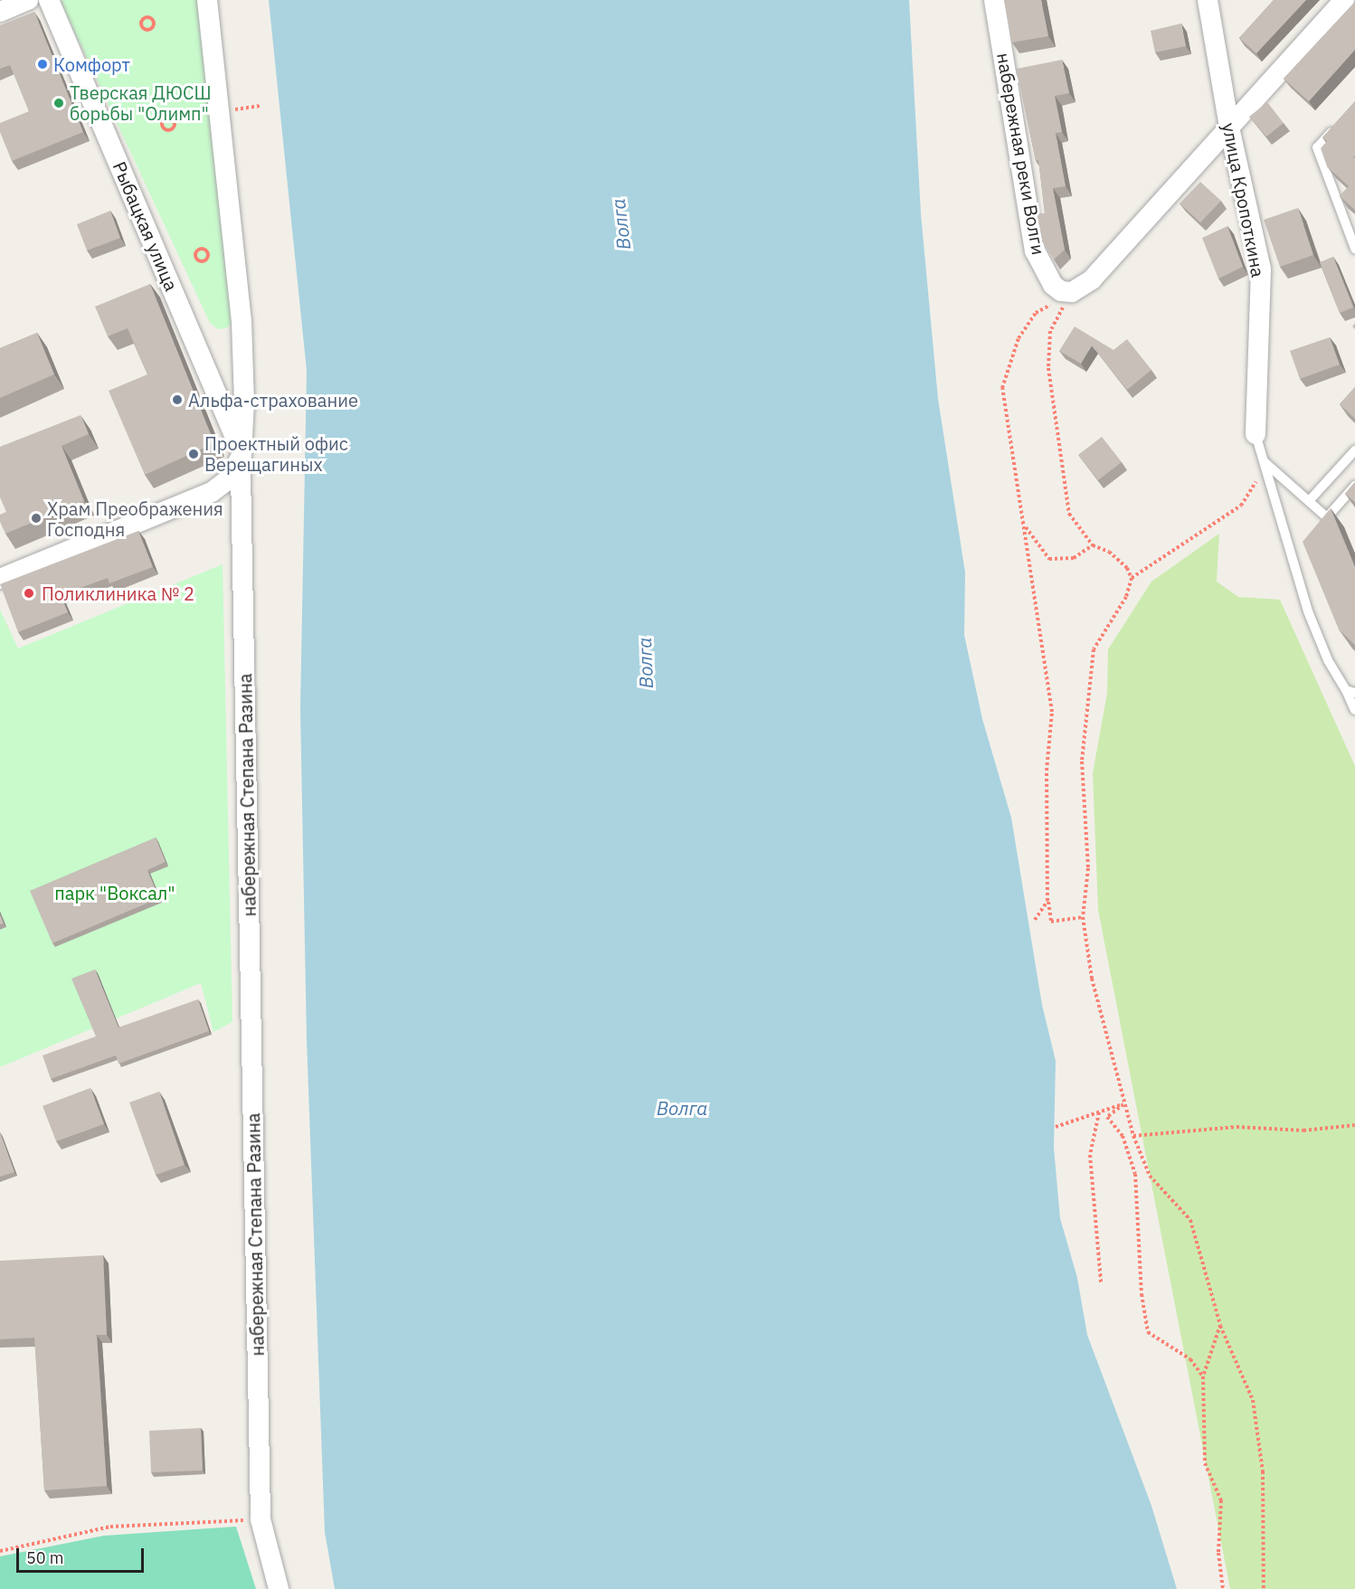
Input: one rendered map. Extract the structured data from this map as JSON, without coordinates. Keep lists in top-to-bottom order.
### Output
{
  "streets": {
    "street": [
      "набережная реки Волги",
      "улица Кропоткина",
      "Рыбацкая улица",
      "набережная Степана Разина"
    ]
  },
  "crossings": [
    ["Рыбацкая улица", "набережная Степана Разина"]
  ],
  "water": ["Волга"],
  "parks": ["парк \"Воксал\""],
  "places": [
    "Комфорт",
    "Тверская ДЮСШ борьбы \"Олимп\"",
    "Альфа-страхование",
    "Проектный офис Верещагиных",
    "Храм Преображения Господня",
    "Поликлиника № 2"
  ],
  "scale_bar": "50 m"
}
